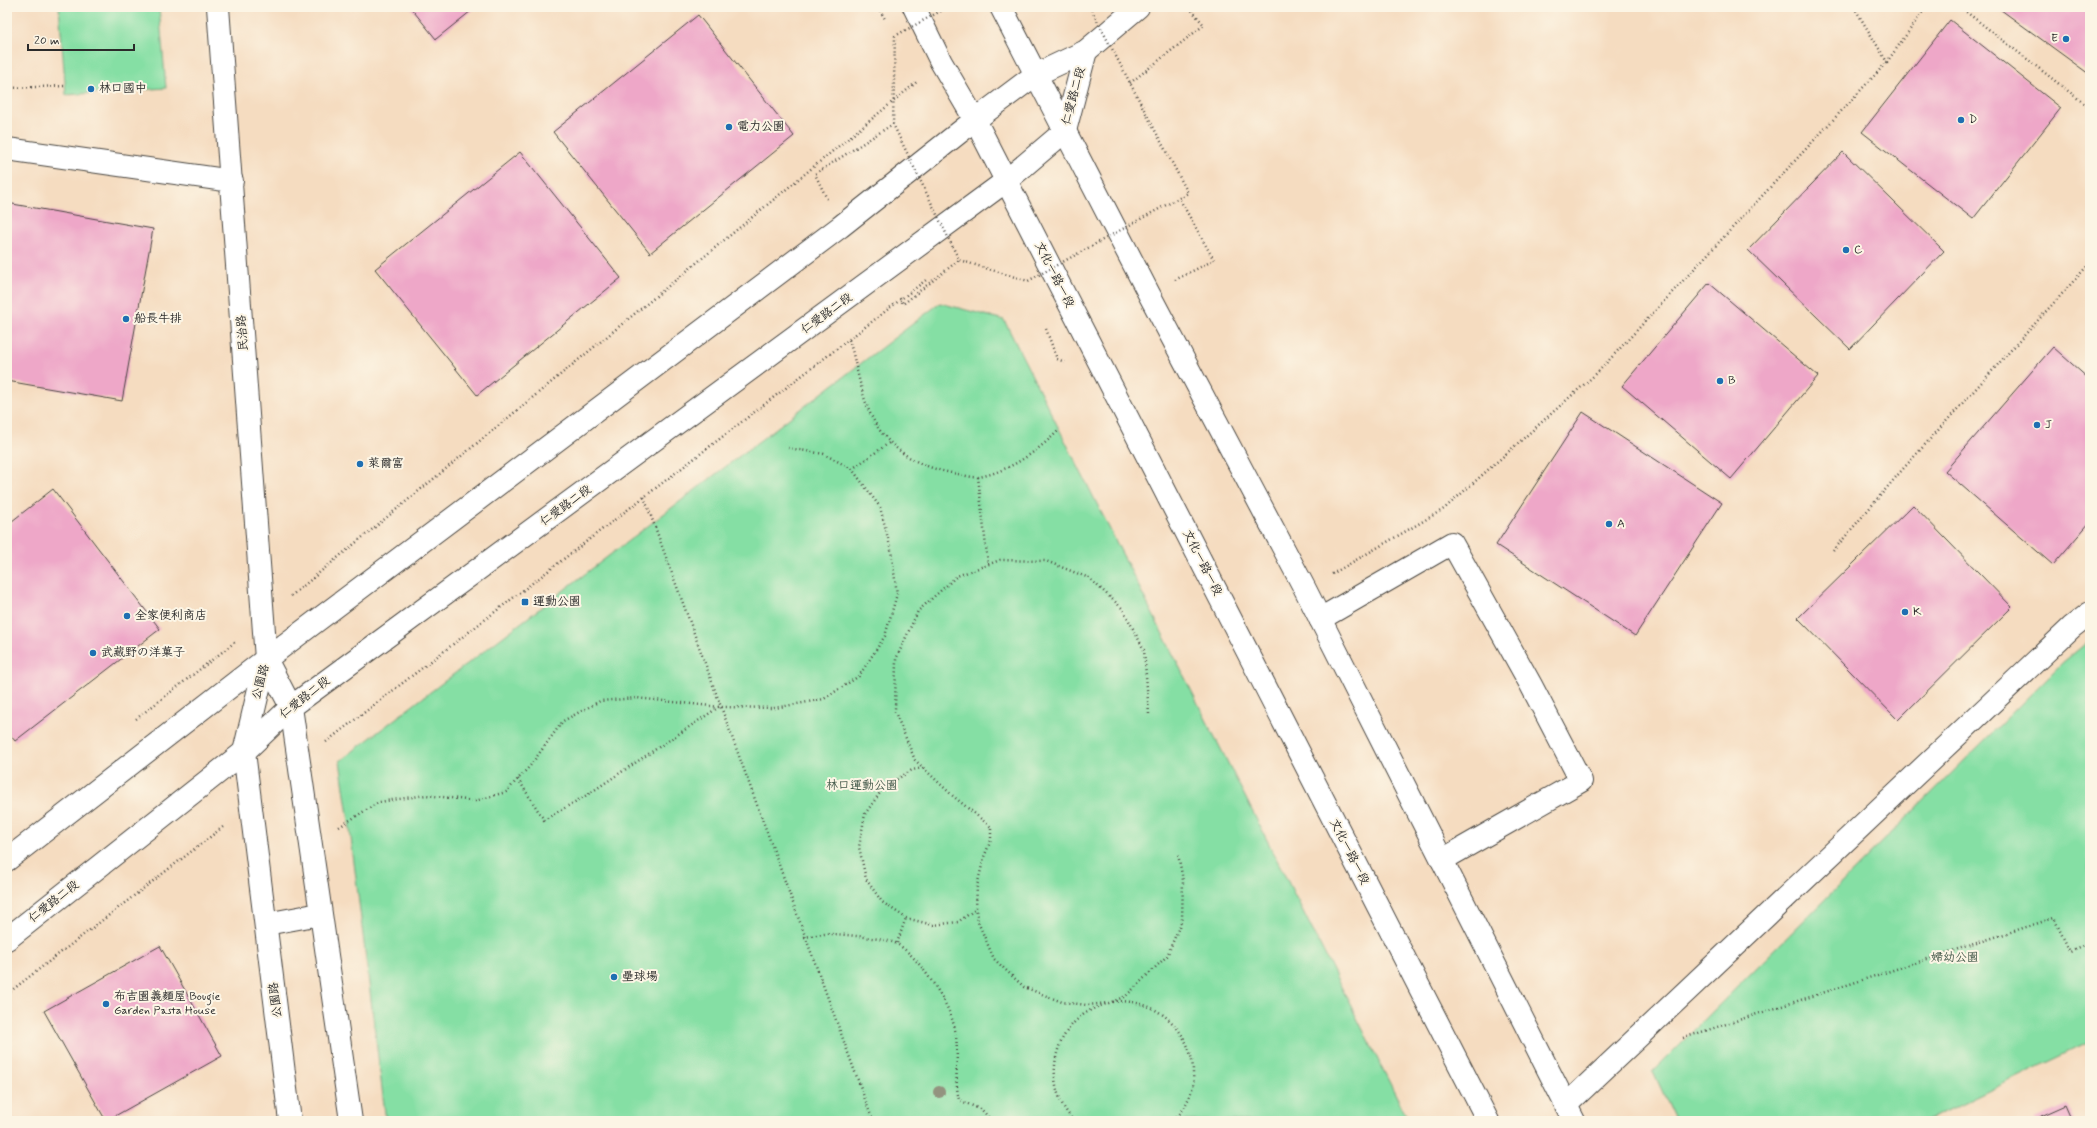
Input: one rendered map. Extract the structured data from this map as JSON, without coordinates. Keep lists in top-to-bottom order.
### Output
{
  "streets": {
    "main road": [
      "仁愛路二段",
      "文化一路一段",
      "民治路",
      "公園路"
    ]
  },
  "crossings": [
    ["仁愛路二段", "文化一路一段"],
    ["仁愛路二段", "民治路"],
    ["仁愛路二段", "公園路"],
    ["民治路", "公園路"]
  ],
  "parks": ["林口運動公園", "婦幼公園"],
  "places": {
    "other": [
      "E",
      "林口國中",
      "D",
      "電力公園",
      "C",
      "船長牛排",
      "B",
      "J",
      "萊爾富",
      "A",
      "K",
      "全家便利商店",
      "武藏野の洋菓子",
      "壘球場",
      "布吉園義麵屋 Bougie Garden Pasta House"
    ],
    "transit": ["運動公園"]
  },
  "scale_bar": "20 m"
}
